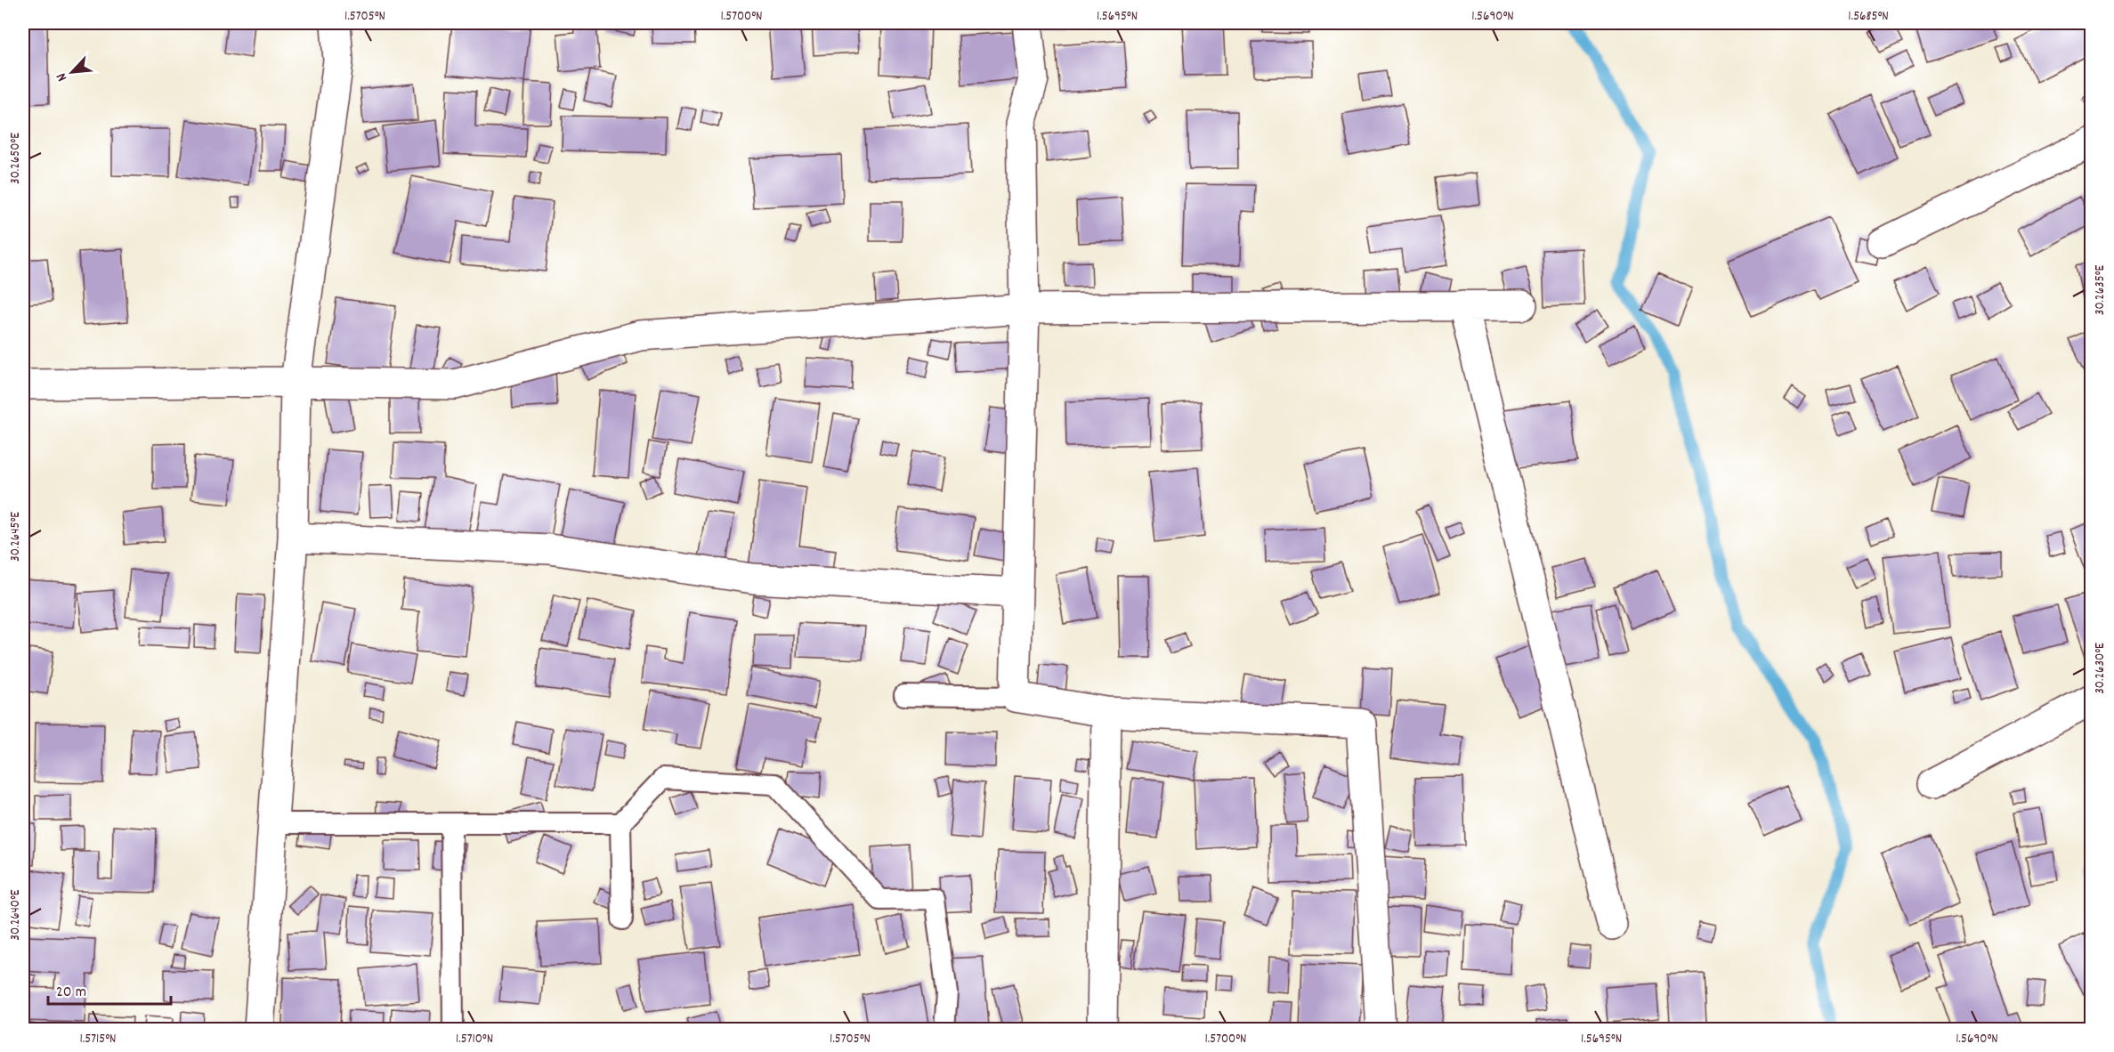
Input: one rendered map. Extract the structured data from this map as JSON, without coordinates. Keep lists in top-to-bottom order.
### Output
{
  "scale_bar": "20 m",
  "north": "bottom left",
  "coordinates": [
    "1.5705°N",
    "1.5700°N",
    "1.5695°N",
    "1.5690°N",
    "1.5685°N",
    "30.2650°E",
    "30.2635°E",
    "30.2645°E",
    "30.2630°E",
    "30.2640°E",
    "1.5715°N",
    "1.5710°N"
  ]
}
